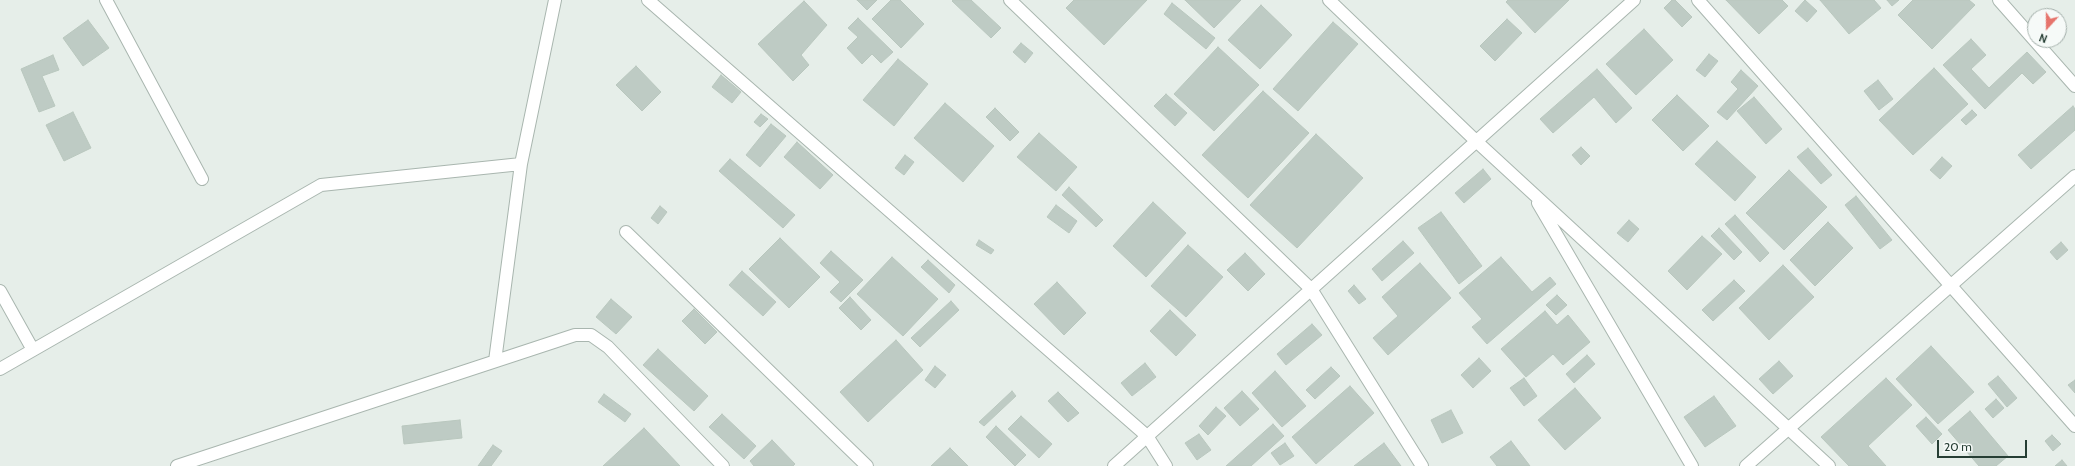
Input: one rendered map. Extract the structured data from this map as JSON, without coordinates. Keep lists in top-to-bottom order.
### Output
{
  "scale_bar": "20 m",
  "north": "bottom"
}
